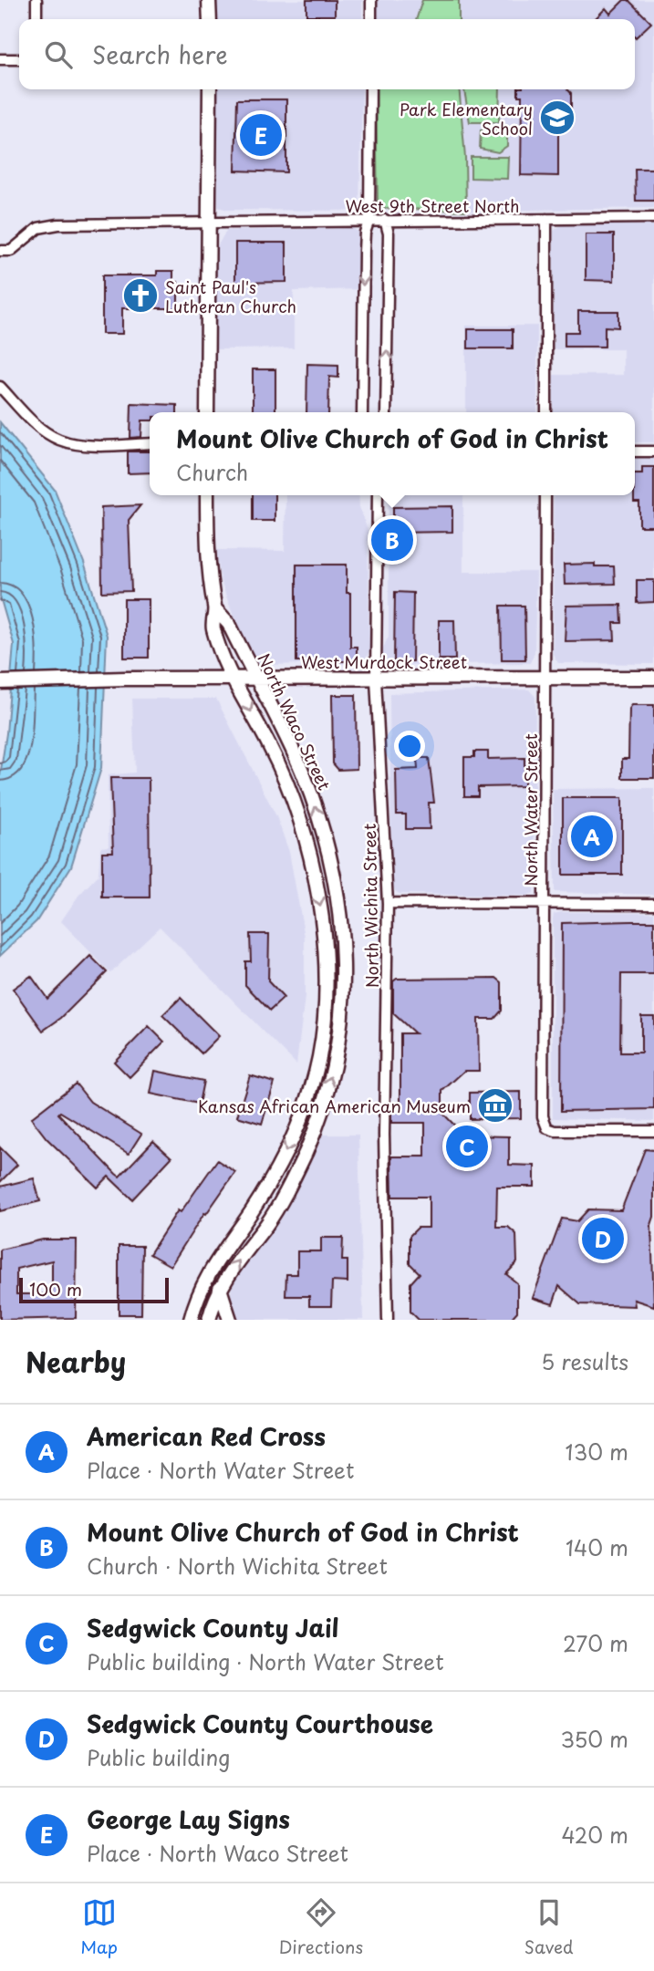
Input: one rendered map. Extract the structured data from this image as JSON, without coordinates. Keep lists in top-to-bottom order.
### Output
{
  "streets": {
    "street": [
      "West 9th Street North",
      "West Murdock Street",
      "North Waco Street",
      "North Water Street",
      "North Wichita Street"
    ]
  },
  "crossings": [
    ["West Murdock Street", "North Waco Street"],
    ["West Murdock Street", "North Water Street"],
    ["West Murdock Street", "North Wichita Street"]
  ],
  "places": {
    "school or university": ["Park Elementary School"],
    "church": ["Saint Paul's Lutheran Church"],
    "museum": ["Kansas African American Museum"]
  },
  "scale_bar": "100 m",
  "page": {
    "search": "Search here",
    "pins": [
      "E",
      "B",
      "A",
      "C",
      "D"
    ],
    "popup": ["Mount Olive Church of God in Christ", "Church"],
    "scale": "100 m",
    "heading": ["Nearby", "5 results"],
    "list": [
      {
        "mark": "A",
        "name": "American Red Cross",
        "note": "Place · North Water Street",
        "value": "130 m"
      },
      {
        "mark": "B",
        "name": "Mount Olive Church of God in Christ",
        "note": "Church · North Wichita Street",
        "value": "140 m"
      },
      {
        "mark": "C",
        "name": "Sedgwick County Jail",
        "note": "Public building · North Water Street",
        "value": "270 m"
      },
      {
        "mark": "D",
        "name": "Sedgwick County Courthouse",
        "note": "Public building",
        "value": "350 m"
      },
      {
        "mark": "E",
        "name": "George Lay Signs",
        "note": "Place · North Waco Street",
        "value": "420 m"
      }
    ],
    "nav": ["Map", "Directions", "Saved"]
  }
}
